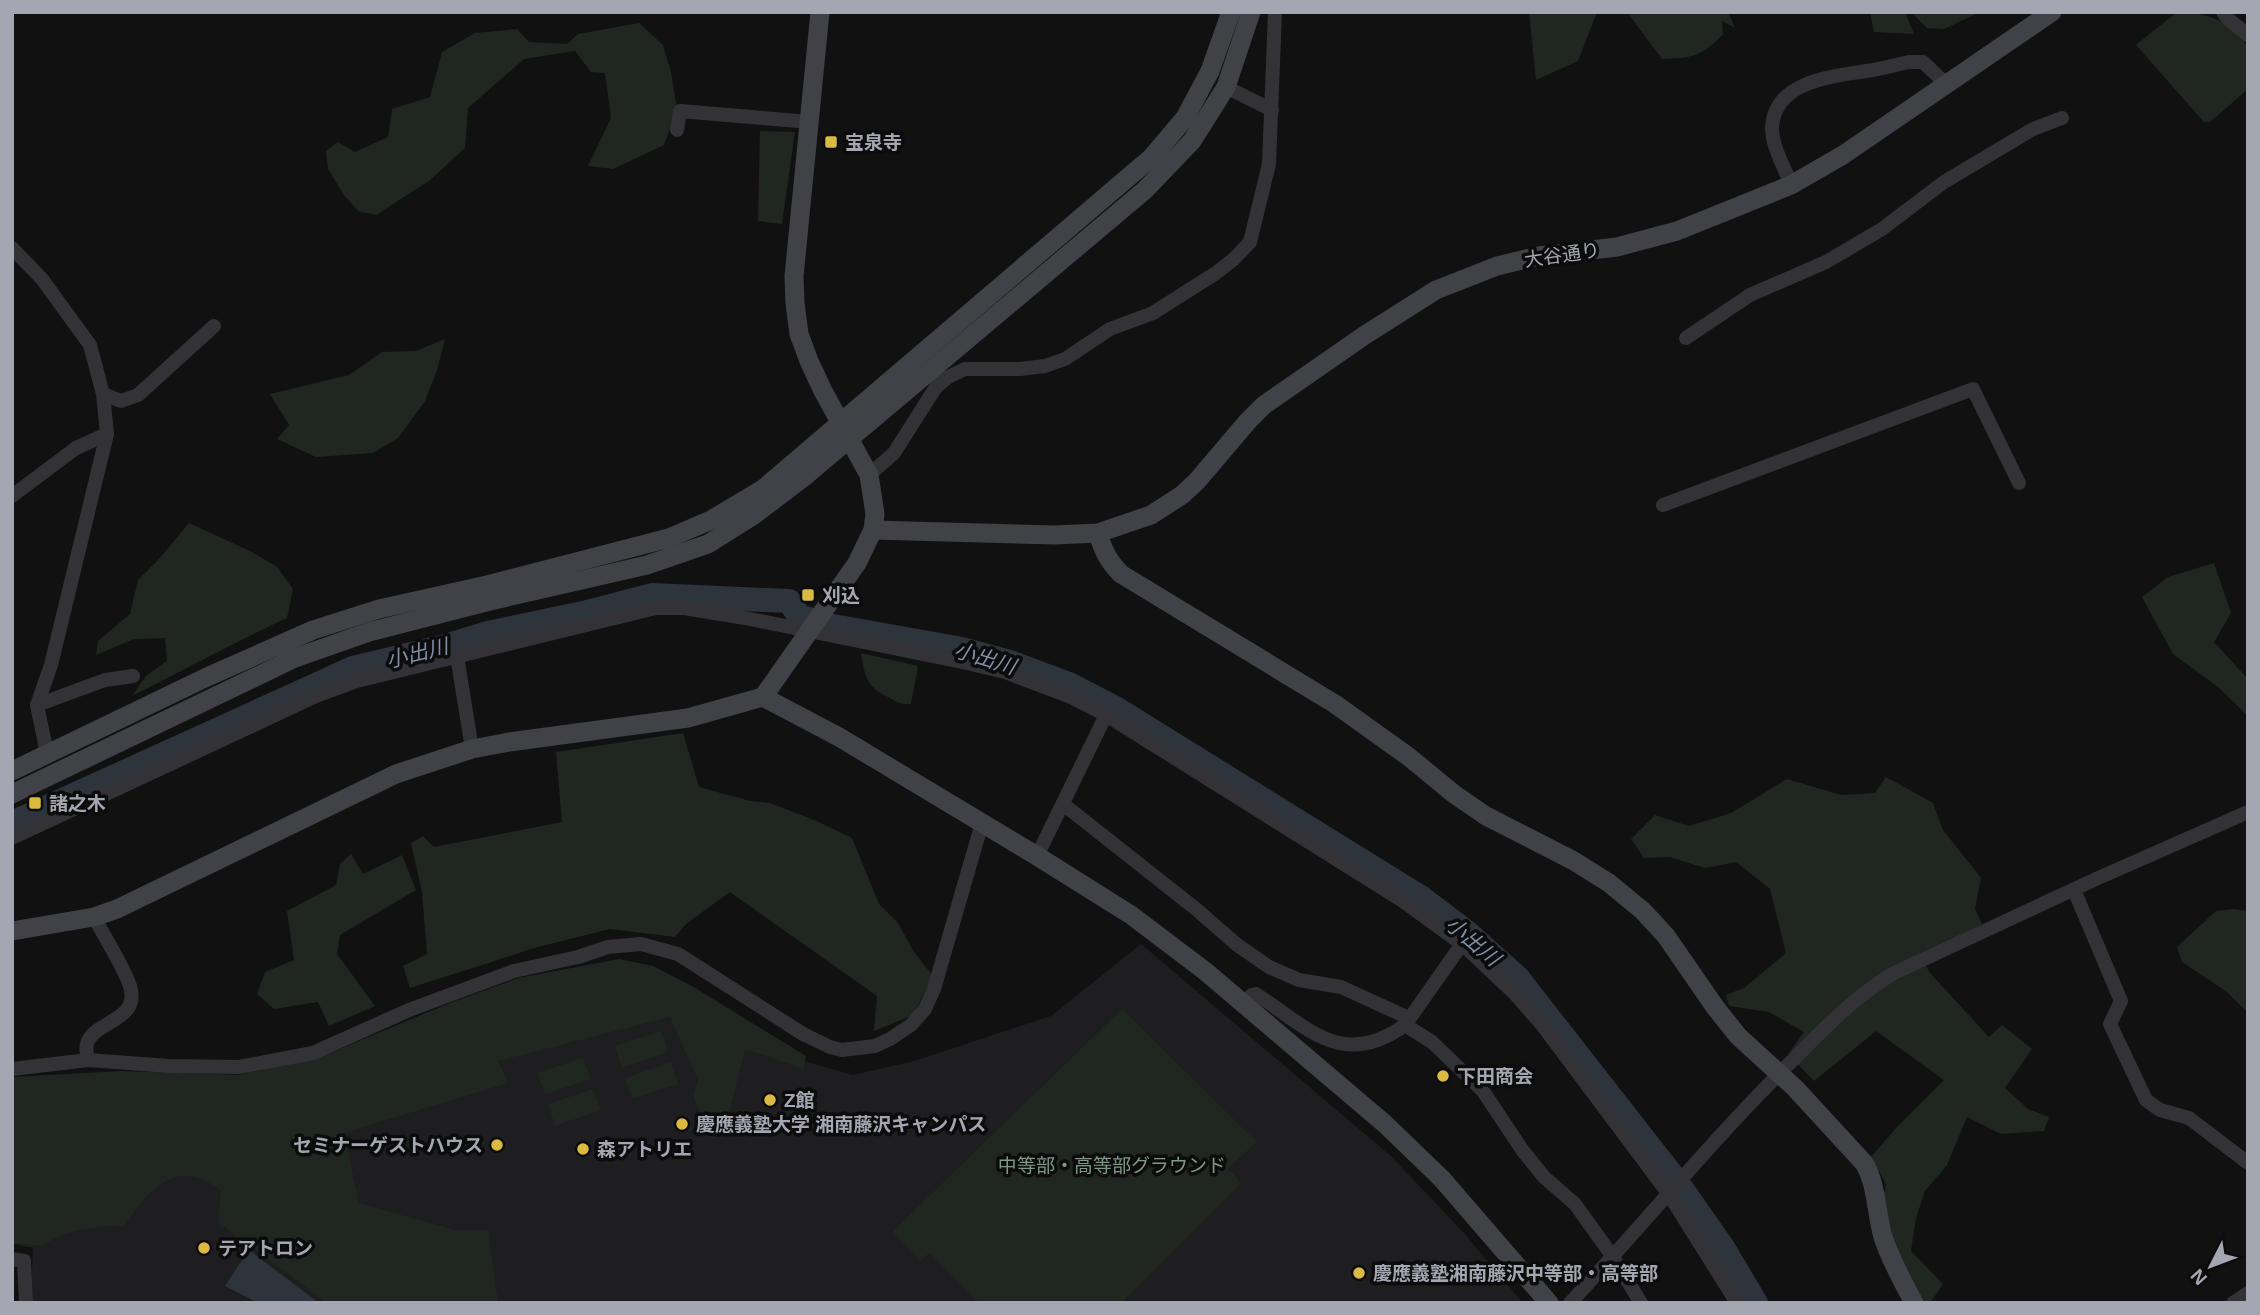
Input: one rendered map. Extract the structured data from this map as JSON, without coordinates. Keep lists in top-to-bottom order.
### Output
{
  "streets": {
    "street": ["大谷通り"]
  },
  "water": ["小出川"],
  "parks": ["中等部・高等部グラウンド"],
  "places": {
    "transit": ["宝泉寺", "刈込", "諸之木"],
    "other": [
      "下田商会",
      "Ζ館",
      "慶應義塾大学 湘南藤沢キャンパス",
      "セミナーゲストハウス",
      "森アトリエ",
      "テアトロン",
      "慶應義塾湘南藤沢中等部・高等部"
    ]
  },
  "north": "bottom left"
}
